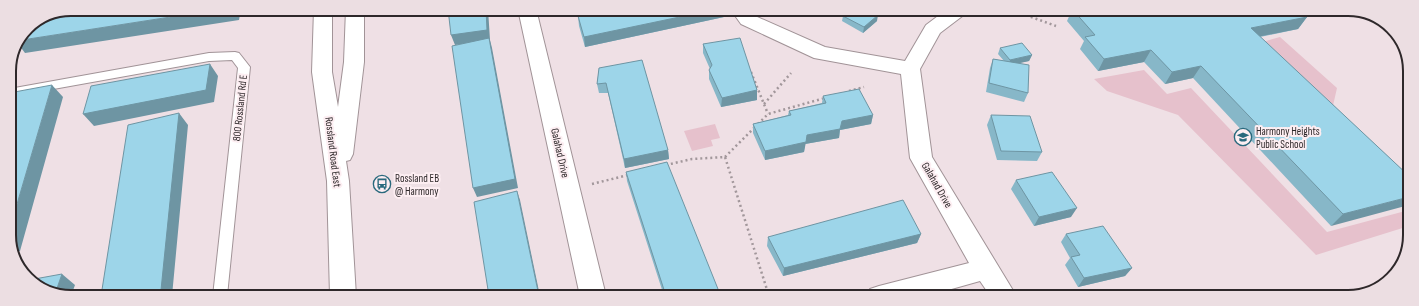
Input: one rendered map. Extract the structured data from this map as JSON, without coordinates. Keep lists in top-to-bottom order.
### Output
{
  "streets": {
    "street": ["Rossland Road East", "Galahad Drive"],
    "lane": ["800 Rossland Rd E"]
  },
  "places": {
    "school or university": ["Harmony Heights Public School"],
    "bus stop": ["Rossland EB @ Harmony"]
  }
}
